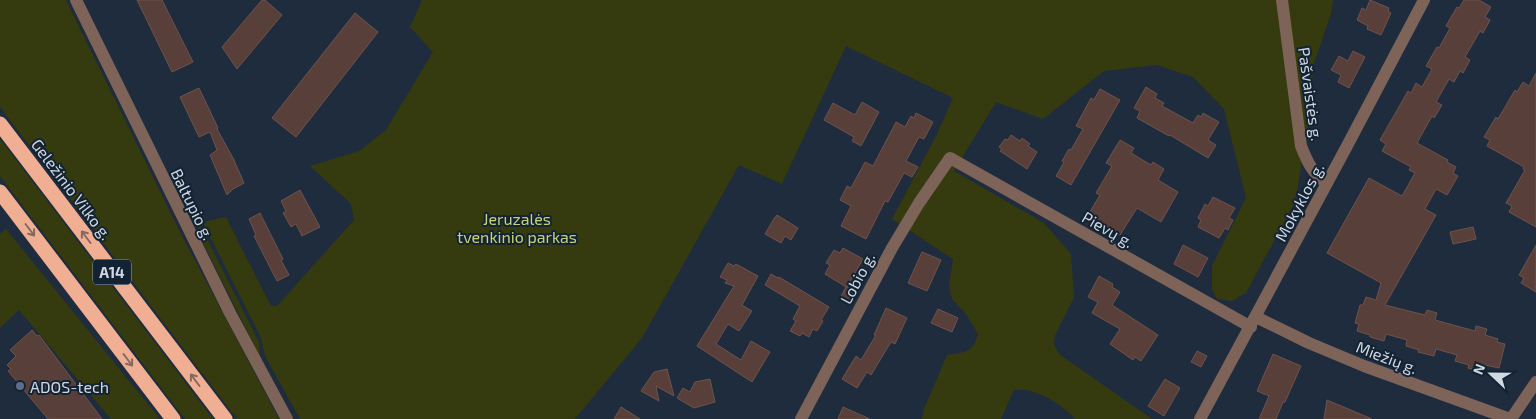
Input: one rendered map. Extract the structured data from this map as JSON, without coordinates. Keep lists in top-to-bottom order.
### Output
{
  "streets": {
    "highway": ["Geležinio Vilko g.", "A14"],
    "street": [
      "Pašvaistės g.",
      "Mokyklos g.",
      "Baltupio g.",
      "Pievų g.",
      "Lobio g.",
      "Miežių g."
    ]
  },
  "crossings": [
    ["Pašvaistės g.", "Mokyklos g."],
    ["Mokyklos g.", "Pievų g."],
    ["Mokyklos g.", "Miežių g."],
    ["Pievų g.", "Lobio g."],
    ["Pievų g.", "Miežių g."]
  ],
  "parks": ["Jeruzalės tvenkinio parkas"],
  "places": ["ADOS-tech"],
  "north": "left"
}
